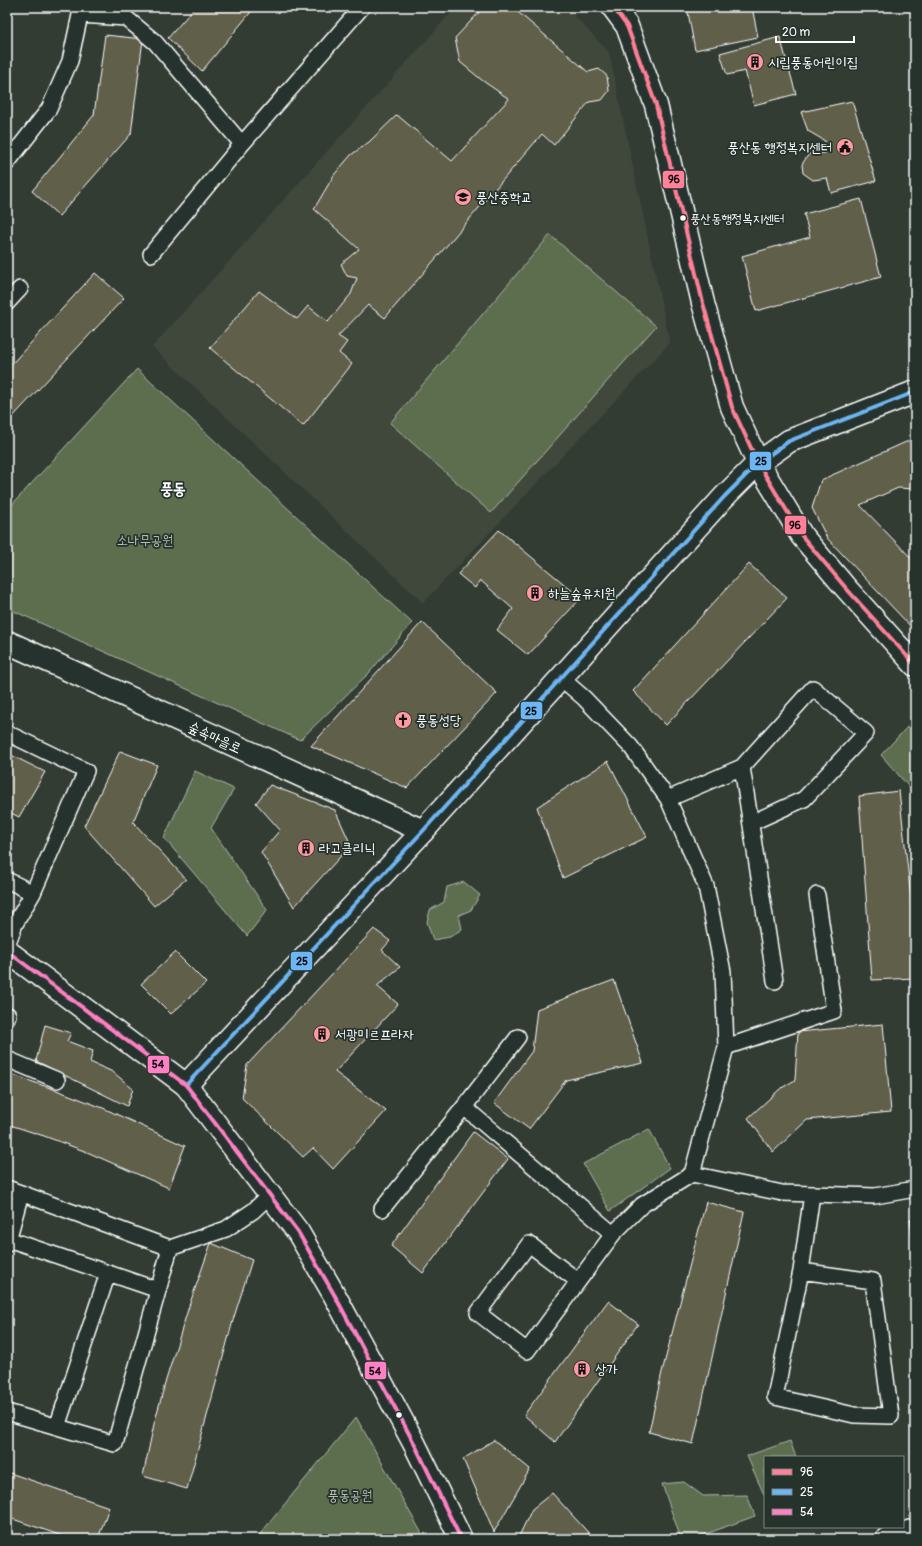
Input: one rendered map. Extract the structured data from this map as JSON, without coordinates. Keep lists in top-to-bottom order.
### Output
{
  "streets": {
    "street": ["숲속마을로"]
  },
  "districts": ["풍동"],
  "parks": ["소나무공원", "풍동공원"],
  "places": {
    "building": [
      "시립풍동어린이집",
      "하늘숲유치원",
      "라고클리닉",
      "서광미르프라자",
      "상가"
    ],
    "public building": ["풍산동 행정복지센터"],
    "school or university": ["풍산중학교"],
    "other": ["풍산동행정복지센터"],
    "church": ["풍동성당"]
  },
  "lines": ["transit line 96", "transit line 25", "transit line 54"],
  "legend": ["96", "25", "54"],
  "scale_bar": "20 m"
}
